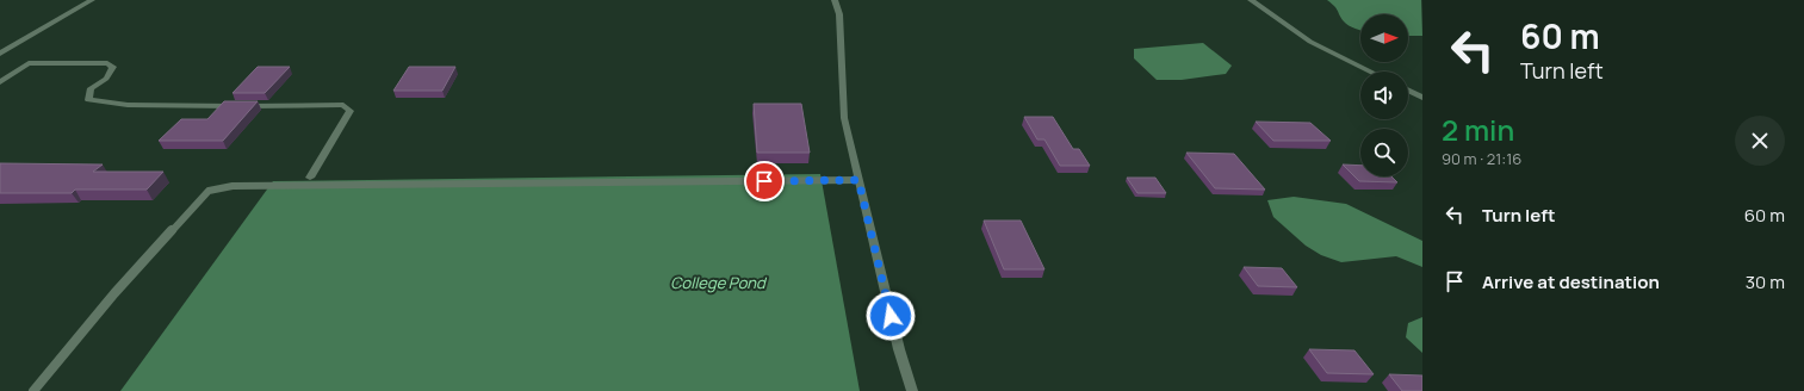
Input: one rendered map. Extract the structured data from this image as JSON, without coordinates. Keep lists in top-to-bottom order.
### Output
{
  "water": ["College Pond"],
  "north": "right",
  "page": {
    "turn": ["60 m", "Turn left"],
    "heading": ["2 min", "90 m · 21:16"],
    "list": [
      {
        "name": "Turn left",
        "value": "60 m"
      },
      {
        "name": "Arrive at destination",
        "value": "30 m"
      }
    ]
  }
}
